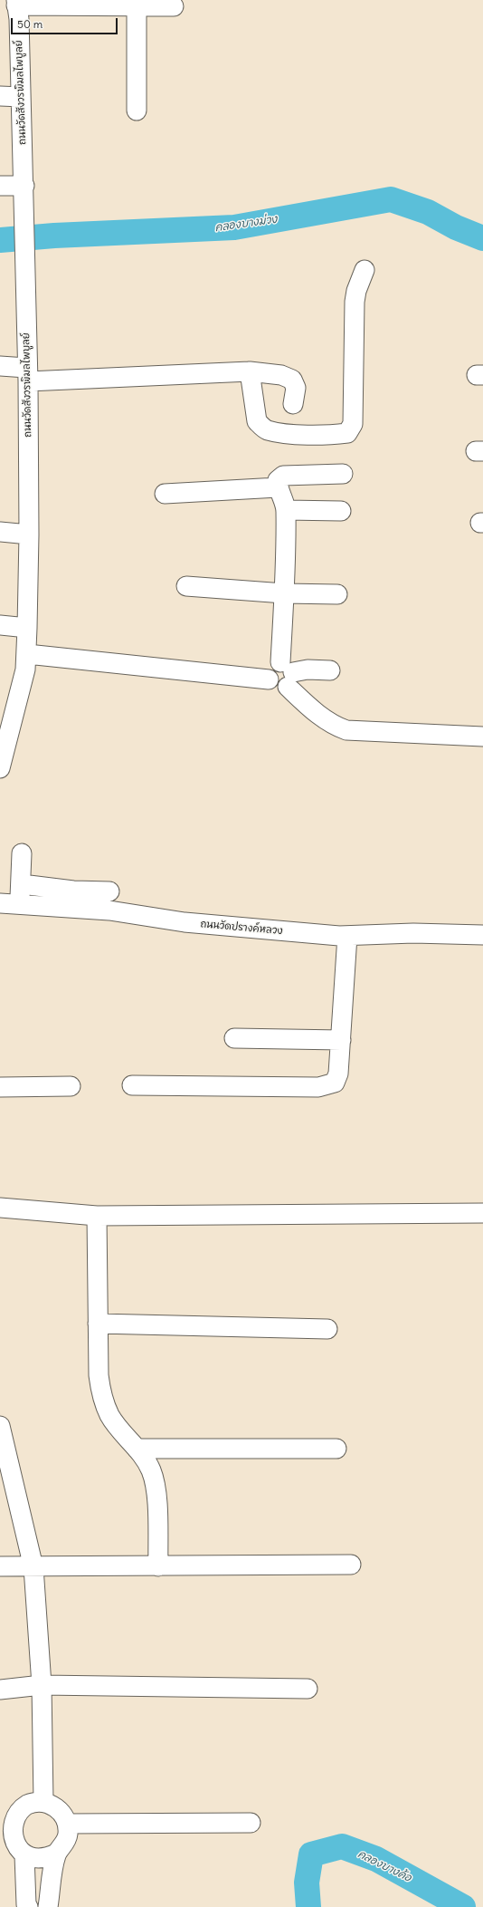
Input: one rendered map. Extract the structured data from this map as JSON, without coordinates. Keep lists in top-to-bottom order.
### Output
{
  "streets": {
    "street": ["ถนนวัดสังวรพิมลไพบูลย์", "ถนนวัดปรางค์หลวง"]
  },
  "water": ["คลองบางม่วง", "คลองบางค้อ"],
  "scale_bar": "50 m"
}
